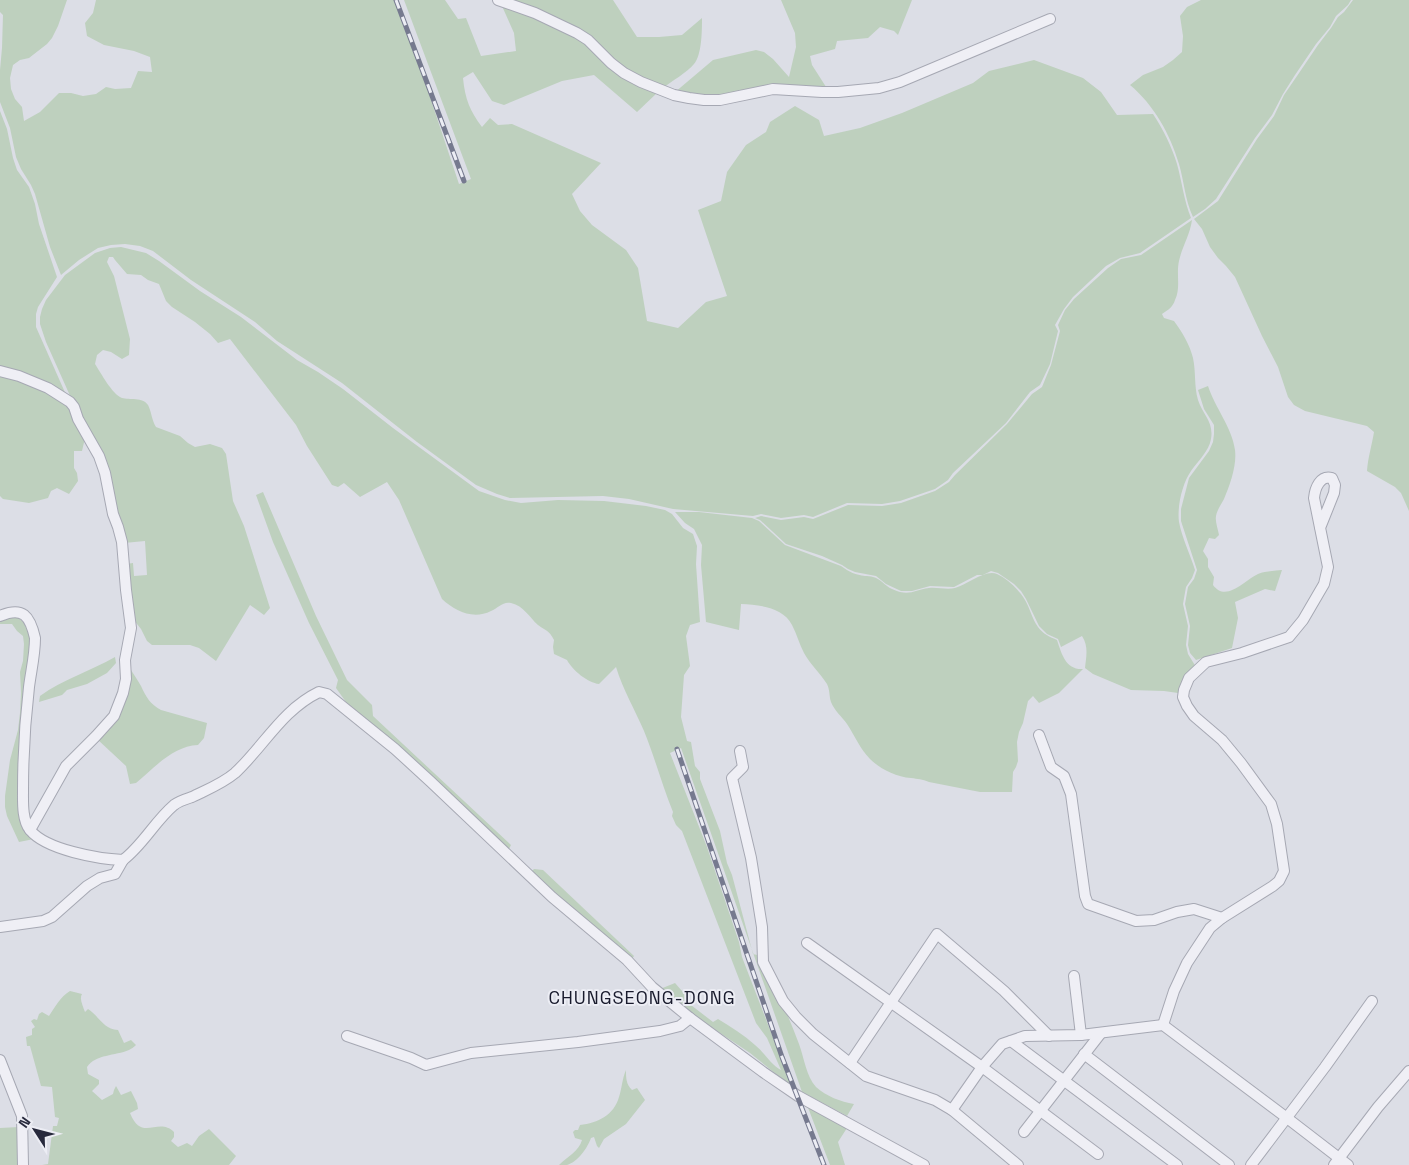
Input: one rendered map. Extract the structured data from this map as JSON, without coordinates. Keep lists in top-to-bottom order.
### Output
{
  "districts": ["CHUNGSEONG-DONG"],
  "north": "top left"
}
